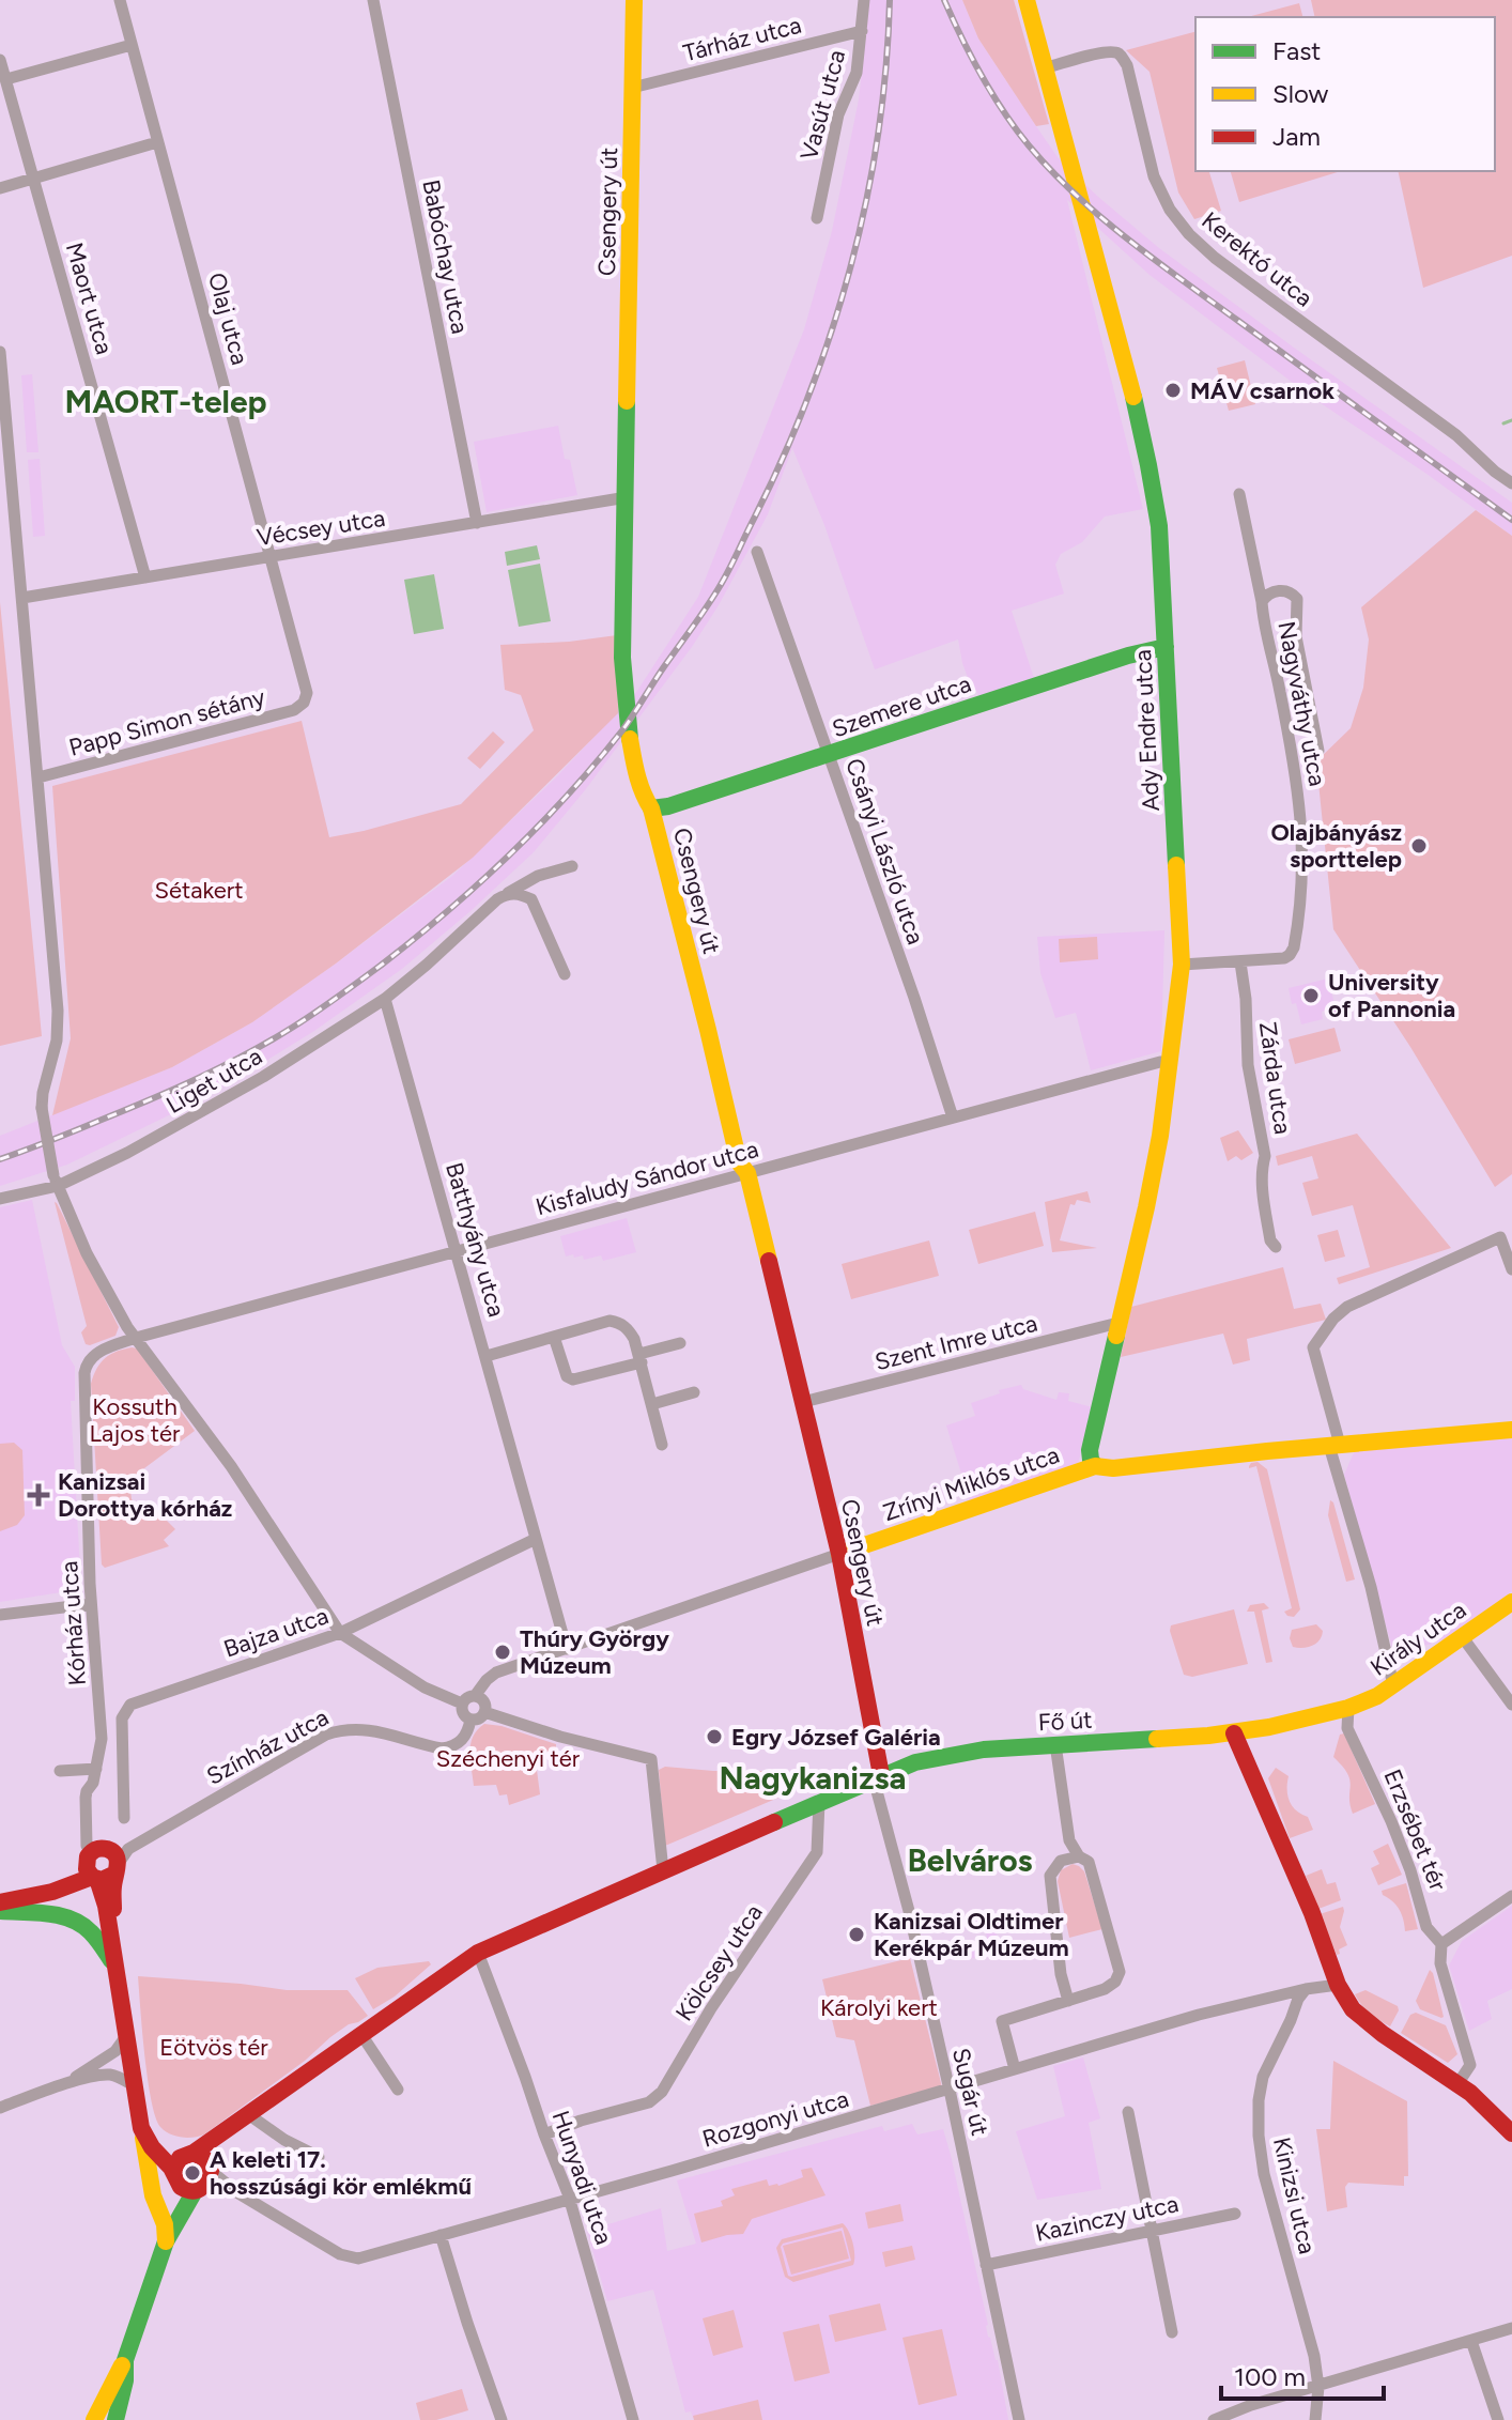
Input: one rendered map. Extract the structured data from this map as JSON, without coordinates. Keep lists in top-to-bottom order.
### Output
{
  "streets": {
    "street": [
      "Tárház utca",
      "Vasút utca",
      "Csengery út",
      "Babóchay utca",
      "Kerektó utca",
      "Maort utca",
      "Olaj utca",
      "Vécsey utca",
      "Nagyváthy utca",
      "Szemere utca",
      "Papp Simon sétány",
      "Ady Endre utca",
      "Csányi László utca",
      "Zárda utca",
      "Liget utca",
      "Kisfaludy Sándor utca",
      "Batthyány utca",
      "Szent Imre utca",
      "Zrínyi Miklós utca",
      "Kórház utca",
      "Bajza utca",
      "Király utca",
      "Fő út",
      "Színház utca",
      "Erzsébet tér",
      "Kölcsey utca",
      "Sugár út",
      "Rozgonyi utca",
      "Hunyadi utca",
      "Kinizsi utca",
      "Kazinczy utca"
    ]
  },
  "crossings": [
    ["Tárház utca", "Vasút utca"],
    ["Tárház utca", "Csengery út"],
    ["Csengery út", "Vécsey utca"],
    ["Csengery út", "Szemere utca"],
    ["Csengery út", "Kisfaludy Sándor utca"],
    ["Csengery út", "Szent Imre utca"],
    ["Csengery út", "Zrínyi Miklós utca"],
    ["Csengery út", "Fő út"],
    ["Csengery út", "Sugár út"],
    ["Babóchay utca", "Vécsey utca"],
    ["Kerektó utca", "Ady Endre utca"],
    ["Maort utca", "Vécsey utca"],
    ["Olaj utca", "Vécsey utca"],
    ["Olaj utca", "Papp Simon sétány"],
    ["Nagyváthy utca", "Zárda utca"],
    ["Szemere utca", "Ady Endre utca"],
    ["Szemere utca", "Csányi László utca"],
    ["Ady Endre utca", "Kisfaludy Sándor utca"],
    ["Ady Endre utca", "Szent Imre utca"],
    ["Ady Endre utca", "Zrínyi Miklós utca"],
    ["Csányi László utca", "Kisfaludy Sándor utca"],
    ["Liget utca", "Batthyány utca"],
    ["Kisfaludy Sándor utca", "Batthyány utca"],
    ["Kisfaludy Sándor utca", "Kórház utca"],
    ["Batthyány utca", "Zrínyi Miklós utca"],
    ["Batthyány utca", "Bajza utca"],
    ["Zrínyi Miklós utca", "Színház utca"],
    ["Kórház utca", "Színház utca"],
    ["Király utca", "Fő út"],
    ["Király utca", "Erzsébet tér"],
    ["Fő út", "Erzsébet tér"],
    ["Fő út", "Kölcsey utca"],
    ["Fő út", "Sugár út"],
    ["Kölcsey utca", "Hunyadi utca"],
    ["Sugár út", "Rozgonyi utca"],
    ["Sugár út", "Kazinczy utca"],
    ["Rozgonyi utca", "Hunyadi utca"],
    ["Rozgonyi utca", "Kinizsi utca"]
  ],
  "districts": ["MAORT-telep", "Nagykanizsa", "Belváros"],
  "parks": [
    "Sétakert",
    "Kossuth Lajos tér",
    "Széchenyi tér",
    "Károlyi kert",
    "Eötvös tér"
  ],
  "places": {
    "other": [
      "MÁV csarnok",
      "Olajbányász sporttelep",
      "University of Pannonia",
      "Thúry György Múzeum",
      "Egry József Galéria",
      "Kanizsai Oldtimer Kerékpár Múzeum",
      "A keleti 17. hosszúsági kör emlékmű"
    ],
    "health": ["Kanizsai Dorottya kórház"]
  },
  "legend": ["Fast", "Slow", "Jam"],
  "scale_bar": "100 m"
}
